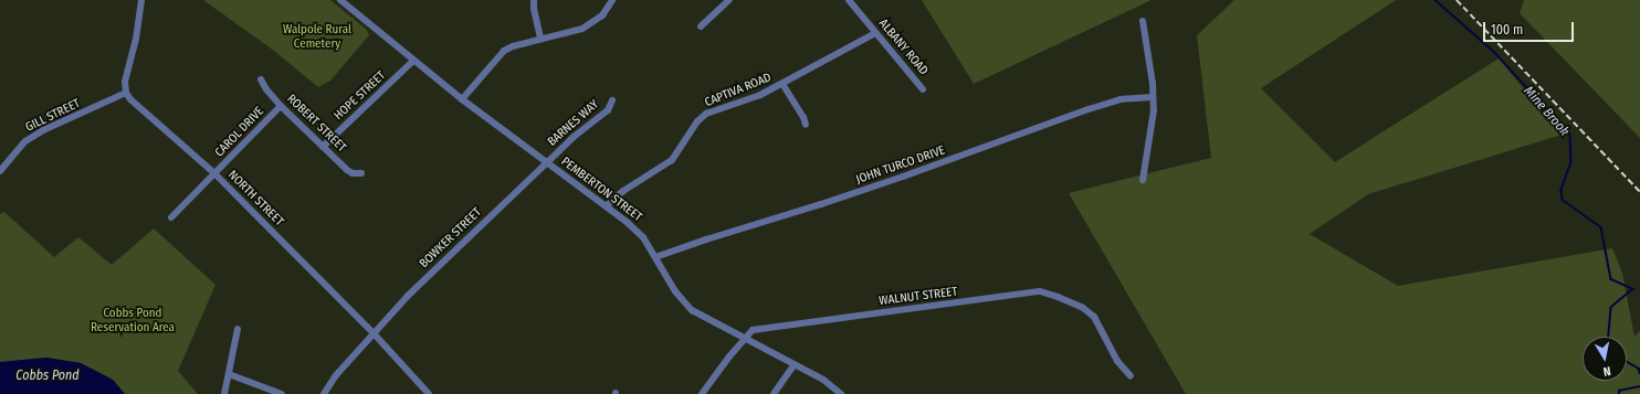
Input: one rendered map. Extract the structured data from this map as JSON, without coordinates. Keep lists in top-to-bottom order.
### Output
{
  "streets": {
    "street": [
      "ALBANY ROAD",
      "CAPTIVA ROAD",
      "HOPE STREET",
      "GILL STREET",
      "ROBERT STREET",
      "BARNES WAY",
      "CAROL DRIVE",
      "JOHN TURCO DRIVE",
      "PEMBERTON STREET",
      "NORTH STREET",
      "BOWKER STREET",
      "WALNUT STREET"
    ]
  },
  "crossings": [
    ["ALBANY ROAD", "CAPTIVA ROAD"],
    ["CAPTIVA ROAD", "PEMBERTON STREET"],
    ["HOPE STREET", "ROBERT STREET"],
    ["HOPE STREET", "PEMBERTON STREET"],
    ["GILL STREET", "NORTH STREET"],
    ["ROBERT STREET", "CAROL DRIVE"],
    ["BARNES WAY", "PEMBERTON STREET"],
    ["BARNES WAY", "BOWKER STREET"],
    ["CAROL DRIVE", "NORTH STREET"],
    ["JOHN TURCO DRIVE", "PEMBERTON STREET"],
    ["PEMBERTON STREET", "BOWKER STREET"],
    ["PEMBERTON STREET", "WALNUT STREET"],
    ["NORTH STREET", "BOWKER STREET"]
  ],
  "water": ["Mine Brook", "Cobbs Pond"],
  "parks": ["Walpole Rural Cemetery", "Cobbs Pond Reservation Area"],
  "scale_bar": "100 m",
  "north": "bottom"
}
